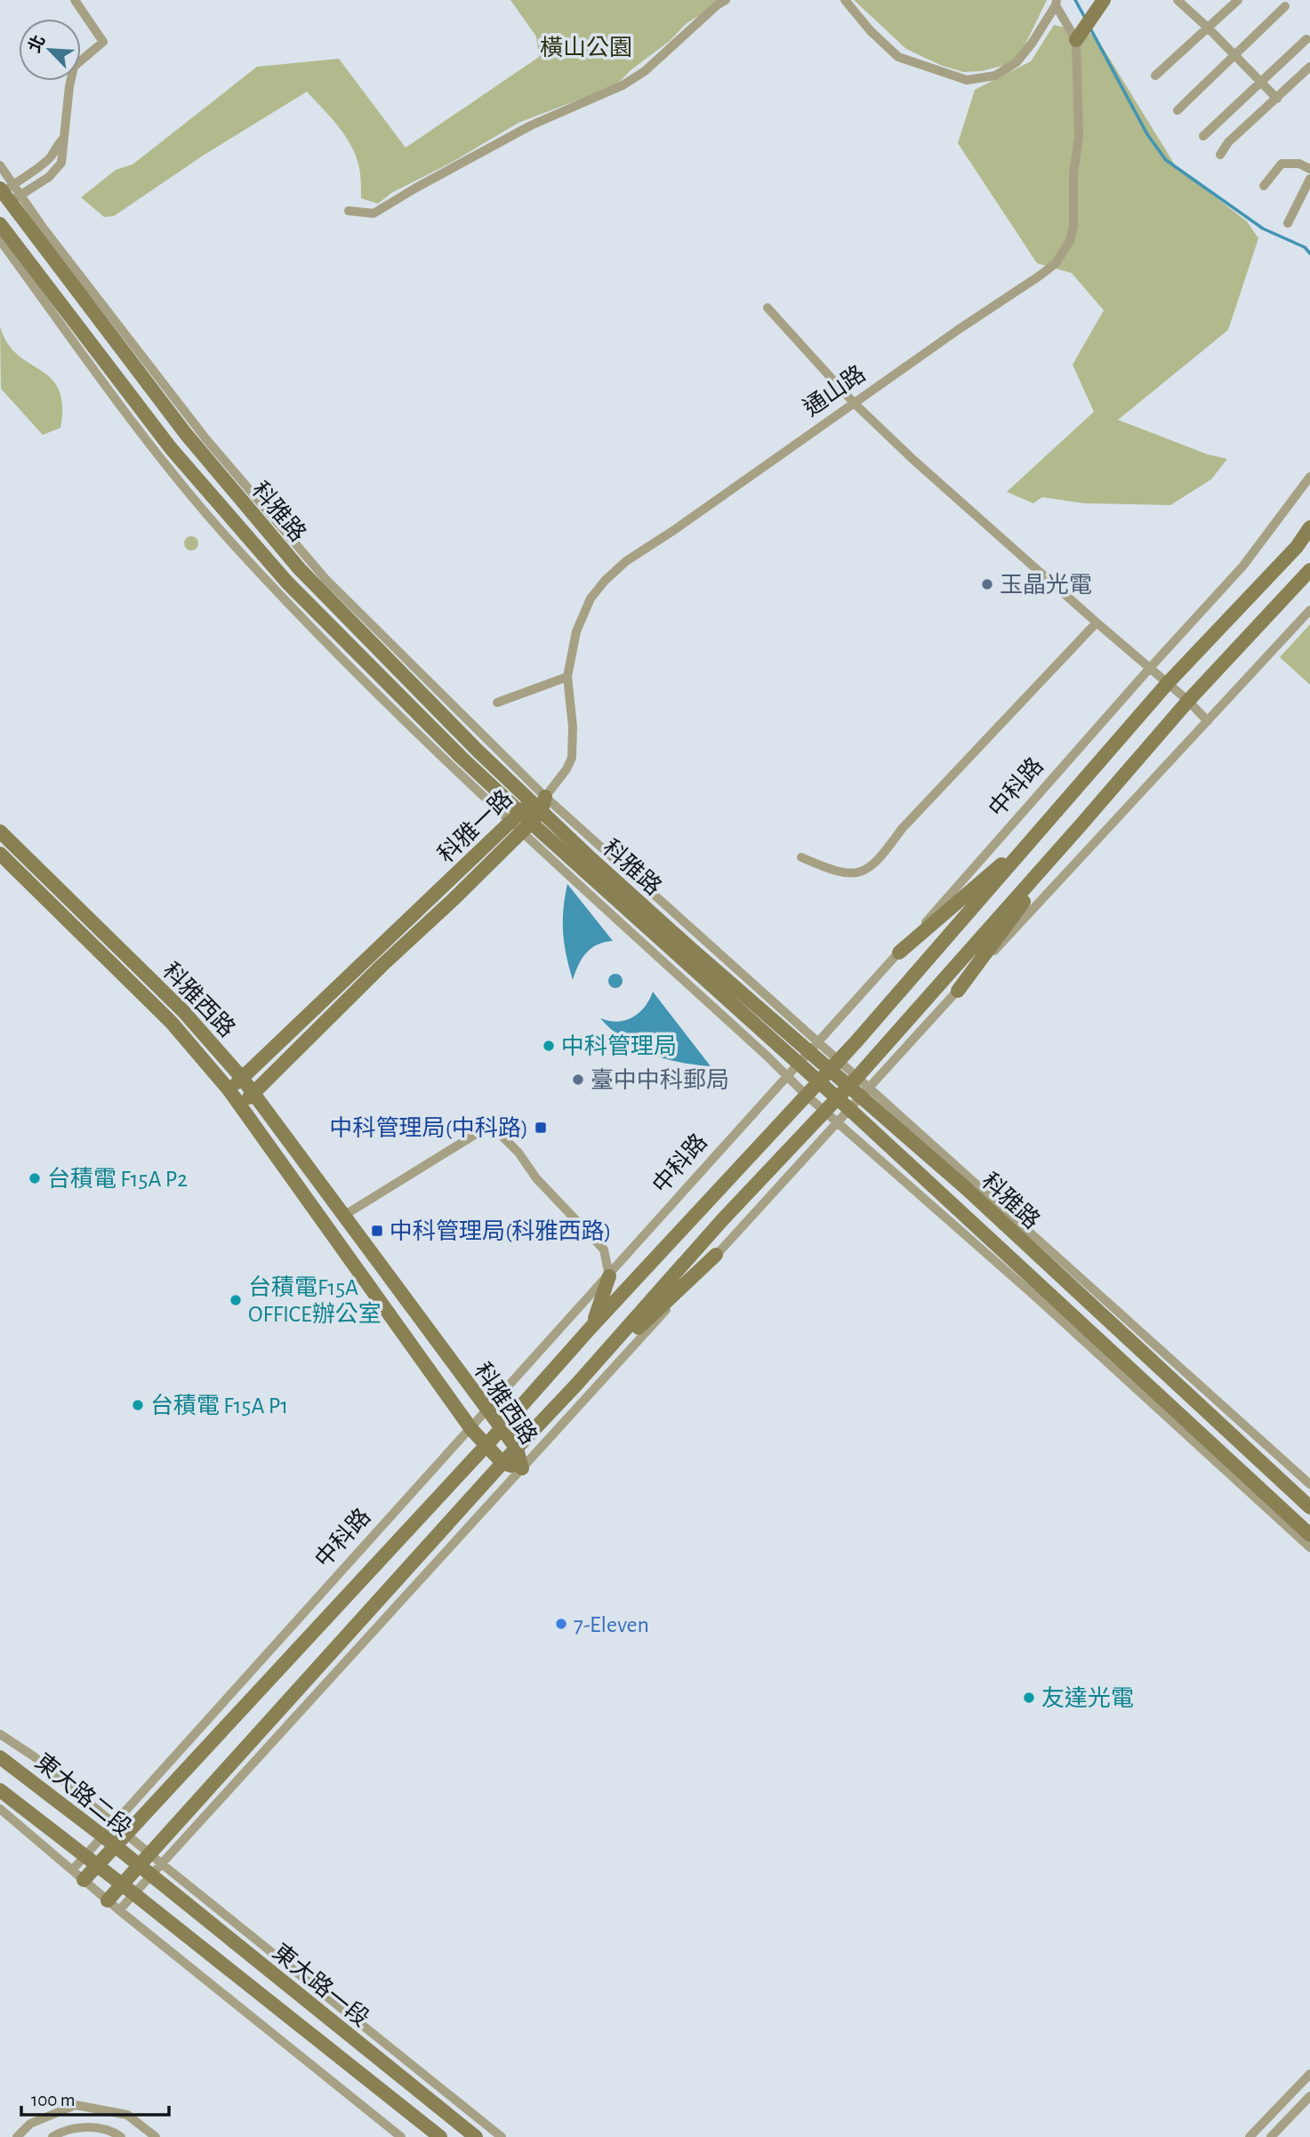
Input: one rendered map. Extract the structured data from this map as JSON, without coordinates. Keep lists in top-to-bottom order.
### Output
{
  "streets": {
    "street": [
      "通山路",
      "科雅路",
      "中科路",
      "科雅一路",
      "科雅西路",
      "東大路二段",
      "東大路一段"
    ]
  },
  "crossings": [
    ["通山路", "科雅路"],
    ["通山路", "科雅一路"],
    ["科雅路", "中科路"],
    ["科雅路", "科雅一路"],
    ["中科路", "科雅西路"],
    ["中科路", "東大路二段"],
    ["科雅一路", "科雅西路"],
    ["東大路二段", "東大路一段"]
  ],
  "parks": ["橫山公園"],
  "places": {
    "other": [
      "玉晶光電",
      "中科管理局",
      "臺中中科郵局",
      "台積電 F15A P2",
      "台積電F15A OFFICE辦公室",
      "台積電 F15A P1",
      "7-Eleven",
      "友達光電"
    ],
    "transit": ["中科管理局(中科路)", "中科管理局(科雅西路)"]
  },
  "scale_bar": "100 m",
  "north": "top left"
}
